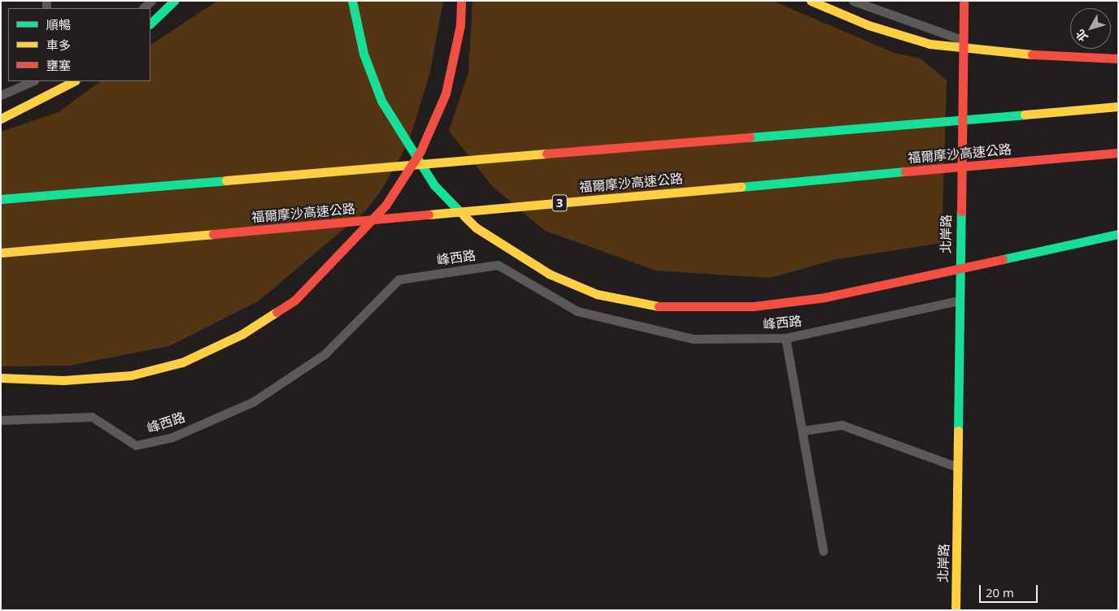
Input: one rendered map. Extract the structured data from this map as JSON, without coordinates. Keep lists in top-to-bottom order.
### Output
{
  "streets": {
    "main road": ["福爾摩沙高速公路", "3", "北岸路"],
    "lane": ["峰西路"]
  },
  "crossings": [
    ["北岸路", "峰西路"]
  ],
  "legend": ["順暢", "車多", "壅塞"],
  "scale_bar": "20 m",
  "north": "bottom left"
}
